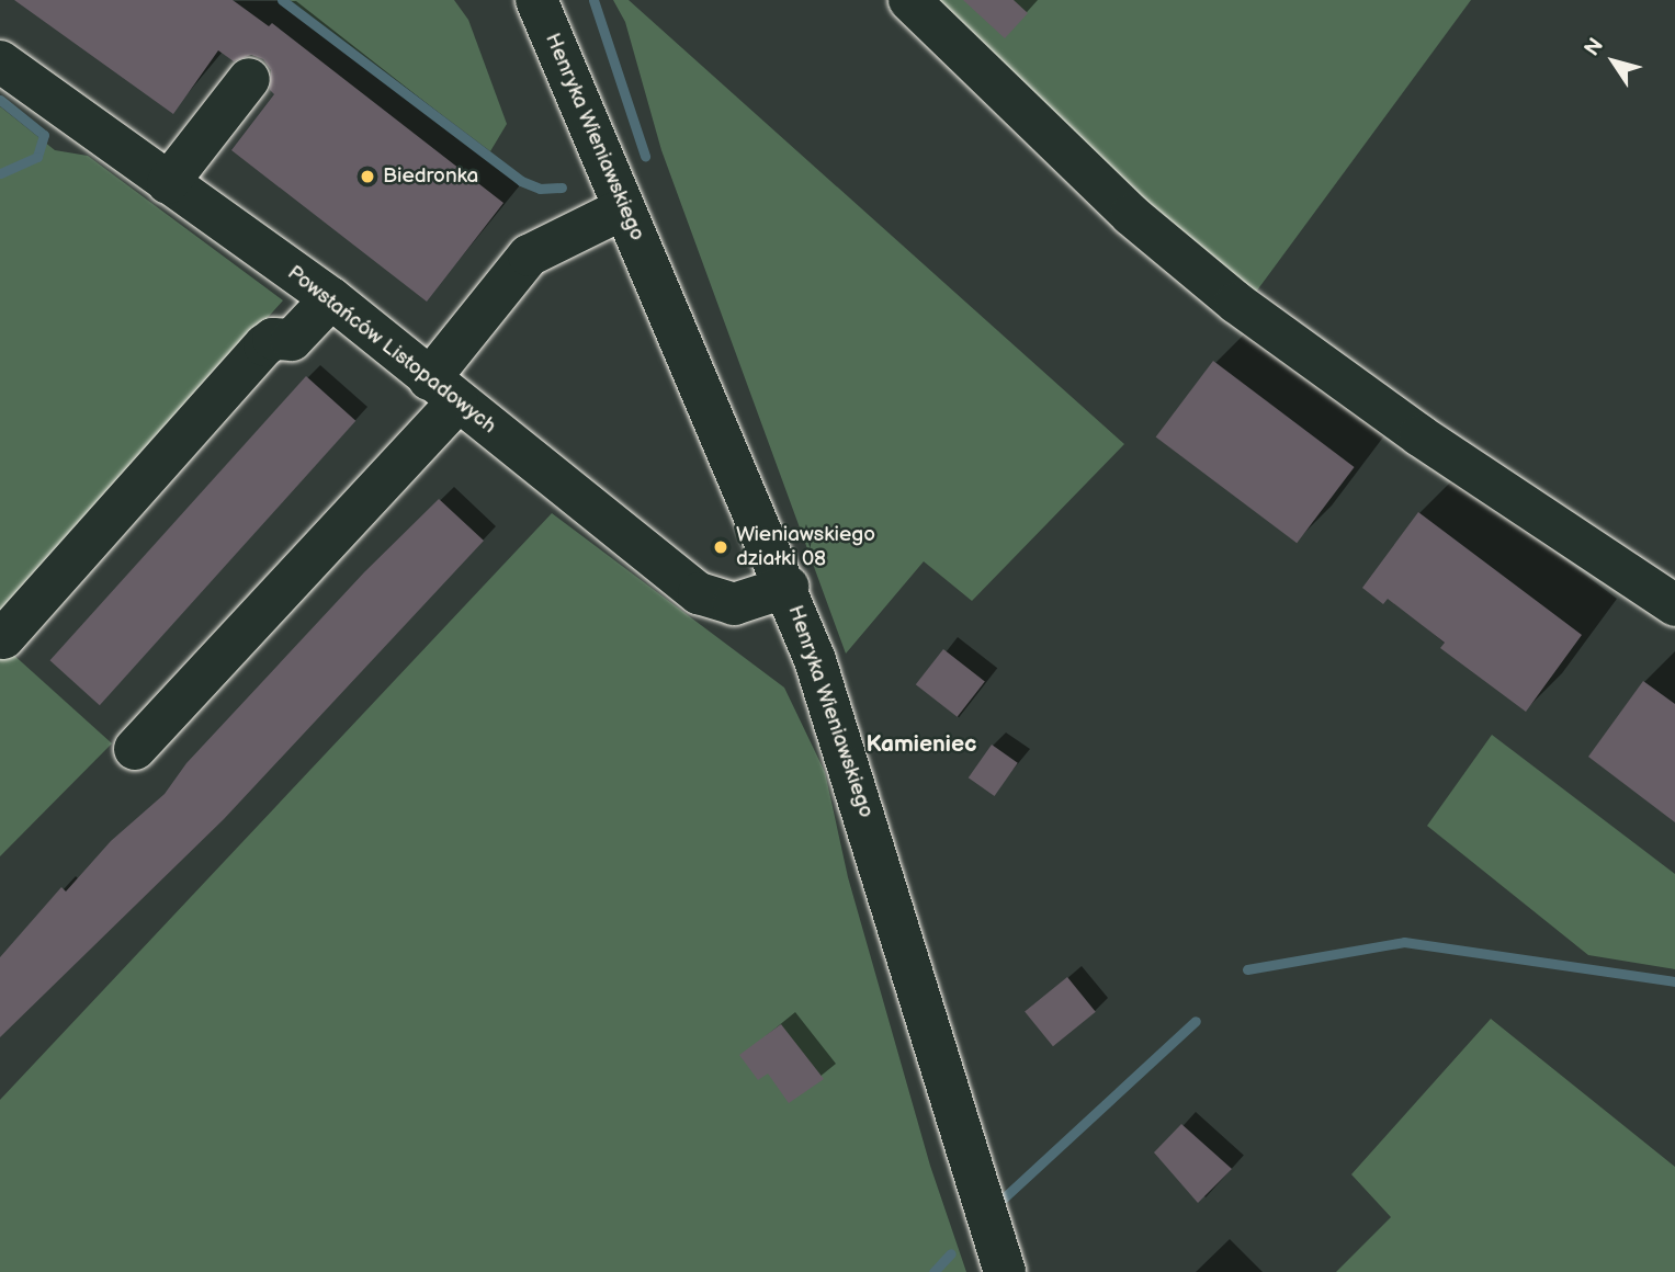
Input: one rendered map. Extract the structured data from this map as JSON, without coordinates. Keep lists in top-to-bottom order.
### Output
{
  "streets": {
    "street": ["Henryka Wieniawskiego", "Powstańców Listopadowych"]
  },
  "crossings": [
    ["Henryka Wieniawskiego", "Powstańców Listopadowych"]
  ],
  "districts": ["Kamieniec"],
  "places": ["Biedronka", "Wieniawskiego działki 08"],
  "north": "top left"
}
